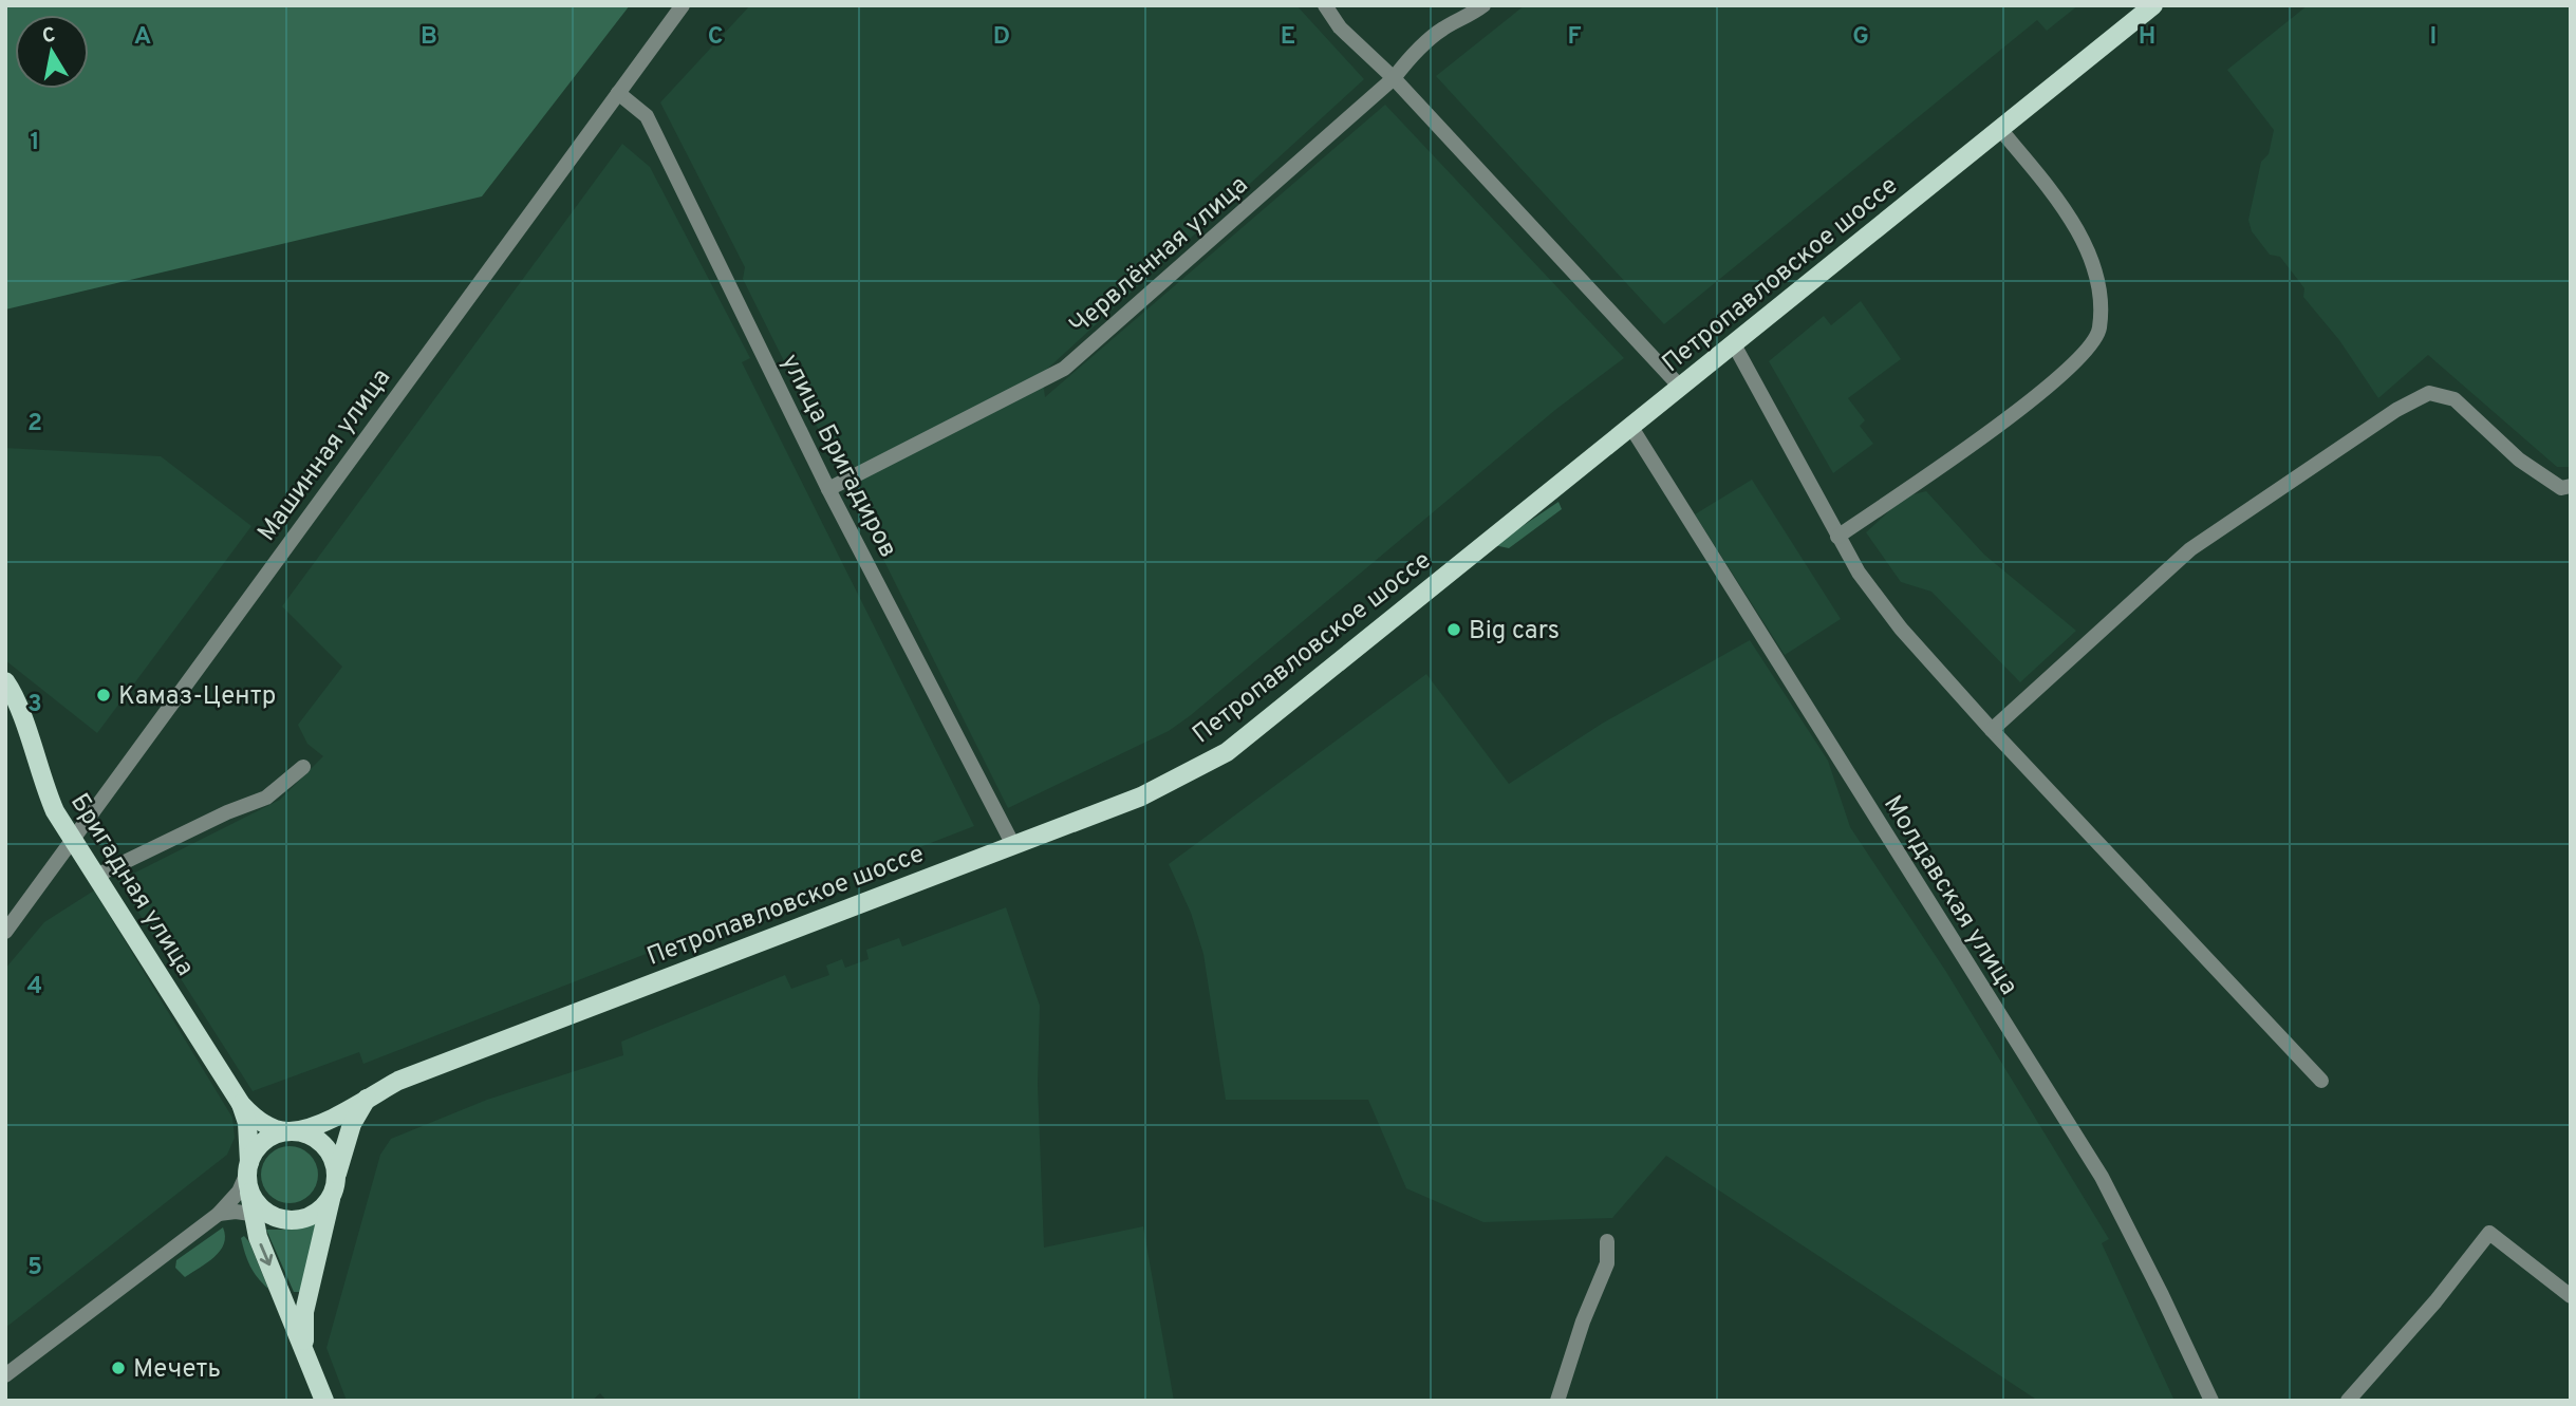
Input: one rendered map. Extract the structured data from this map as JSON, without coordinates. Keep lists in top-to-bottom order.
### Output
{
  "streets": {
    "main road": ["Петропавловское шоссе", "Бригадная улица"],
    "street": [
      "Червлённая улица",
      "Машинная улица",
      "улица Бригадиров",
      "Молдавская улица"
    ]
  },
  "crossings": [
    ["Червлённая улица", "улица Бригадиров"],
    ["Петропавловское шоссе", "улица Бригадиров"],
    ["Петропавловское шоссе", "Молдавская улица"],
    ["Машинная улица", "улица Бригадиров"],
    ["Машинная улица", "Бригадная улица"]
  ],
  "places": ["Big cars", "Камаз-Центр", "Мечеть"],
  "north": "top",
  "grid": {
    "columns": [
      "A",
      "B",
      "C",
      "D",
      "E",
      "F",
      "G",
      "H",
      "I"
    ],
    "rows": [
      "1",
      "2",
      "3",
      "4",
      "5"
    ]
  }
}
